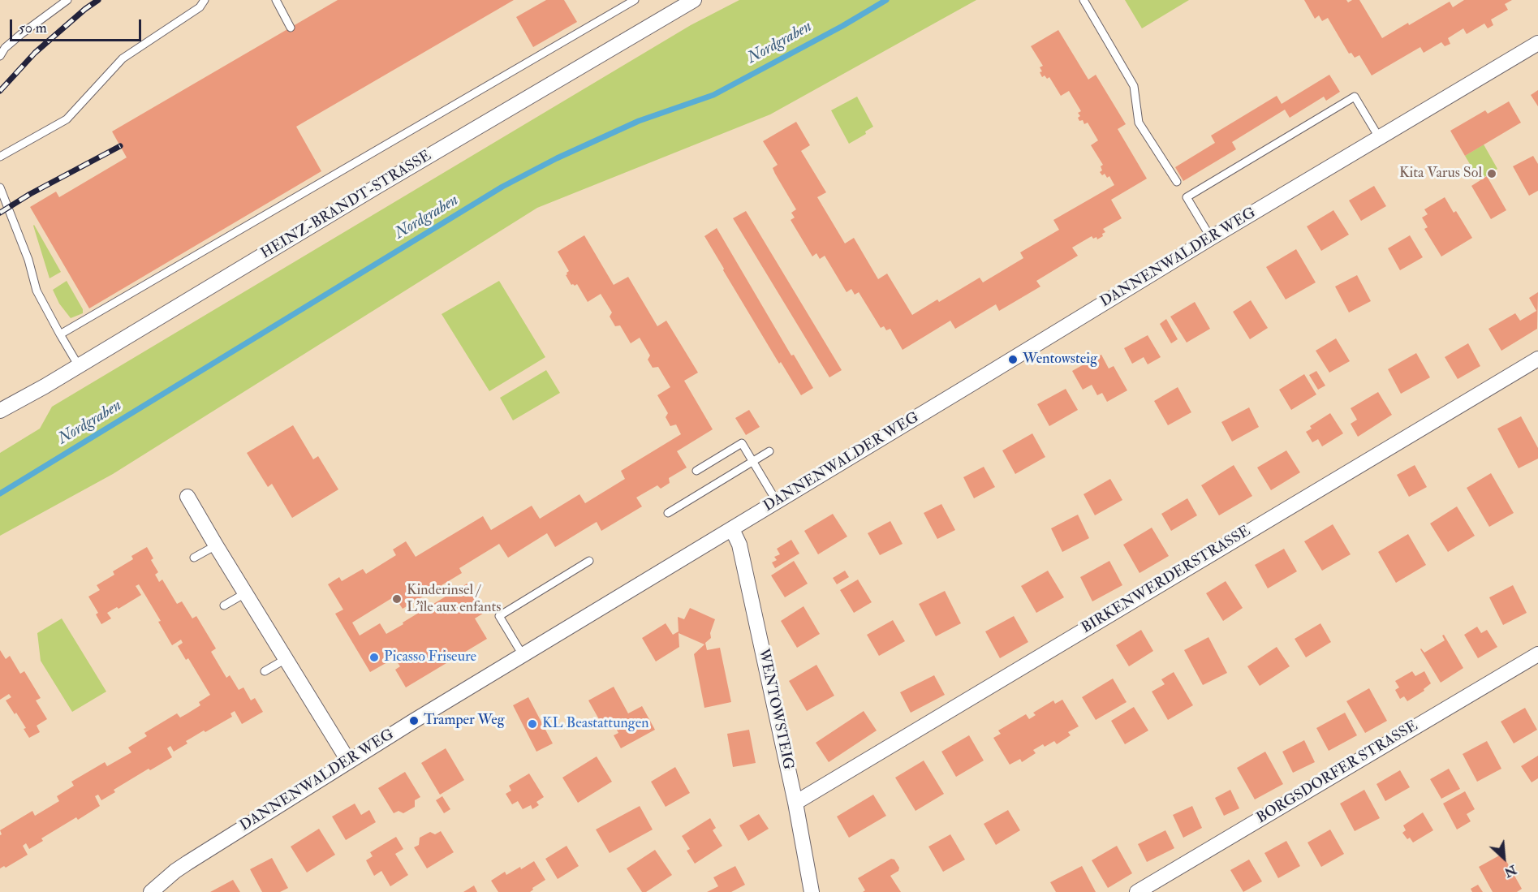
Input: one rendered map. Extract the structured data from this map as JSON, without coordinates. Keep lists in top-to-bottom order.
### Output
{
  "streets": {
    "street": [
      "HEINZ-BRANDT-STRASSE",
      "DANNENWALDER WEG",
      "BIRKENWERDERSTRASSE",
      "WENTOWSTEIG",
      "BORGSDORFER STRASSE"
    ]
  },
  "crossings": [
    ["DANNENWALDER WEG", "WENTOWSTEIG"],
    ["BIRKENWERDERSTRASSE", "WENTOWSTEIG"]
  ],
  "water": ["Nordgraben"],
  "places": [
    "Kita Varus Sol",
    "Wentowsteig",
    "Kinderinsel / L'île aux enfants",
    "Picasso Friseure",
    "Tramper Weg",
    "KL Beastattungen"
  ],
  "scale_bar": "50 m",
  "north": "bottom right"
}
